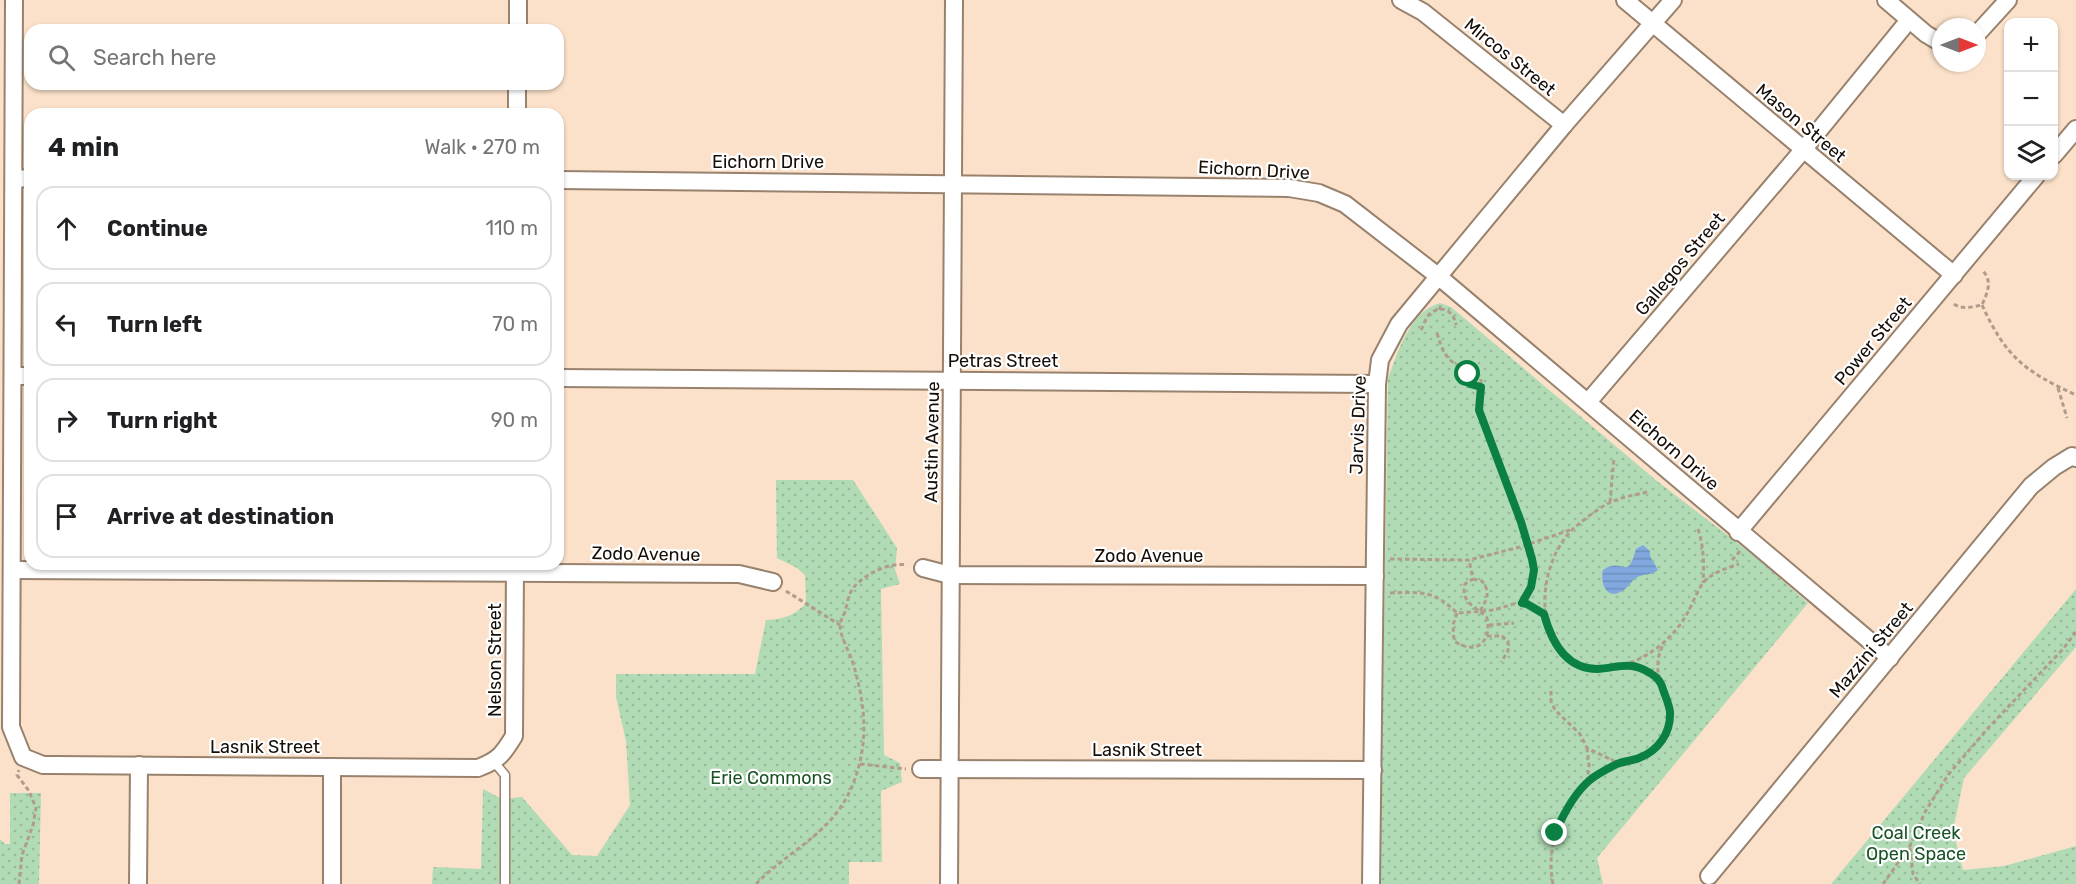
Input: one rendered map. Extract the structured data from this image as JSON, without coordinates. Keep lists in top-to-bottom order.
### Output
{
  "streets": {
    "street": [
      "Mircos Street",
      "Mason Street",
      "Eichorn Drive",
      "Gallegos Street",
      "Power Street",
      "Petras Street",
      "Jarvis Drive",
      "Austin Avenue",
      "Zodo Avenue",
      "Mazzini Street",
      "Nelson Street",
      "Lasnik Street"
    ]
  },
  "crossings": [
    ["Mircos Street", "Jarvis Drive"],
    ["Mason Street", "Gallegos Street"],
    ["Mason Street", "Power Street"],
    ["Mason Street", "Jarvis Drive"],
    ["Eichorn Drive", "Gallegos Street"],
    ["Eichorn Drive", "Power Street"],
    ["Eichorn Drive", "Jarvis Drive"],
    ["Eichorn Drive", "Austin Avenue"],
    ["Eichorn Drive", "Mazzini Street"],
    ["Petras Street", "Jarvis Drive"],
    ["Petras Street", "Austin Avenue"],
    ["Jarvis Drive", "Zodo Avenue"],
    ["Jarvis Drive", "Lasnik Street"],
    ["Austin Avenue", "Zodo Avenue"],
    ["Austin Avenue", "Lasnik Street"],
    ["Nelson Street", "Lasnik Street"]
  ],
  "parks": ["Erie Commons", "Coal Creek Open Space"],
  "north": "right",
  "page": {
    "map_buttons": ["+", "−"],
    "search": "Search here",
    "heading": ["4 min", "Walk · 270 m"],
    "list": [
      ["Continue", "110 m"],
      ["Turn left", "70 m"],
      ["Turn right", "90 m"],
      "Arrive at destination"
    ]
  }
}
